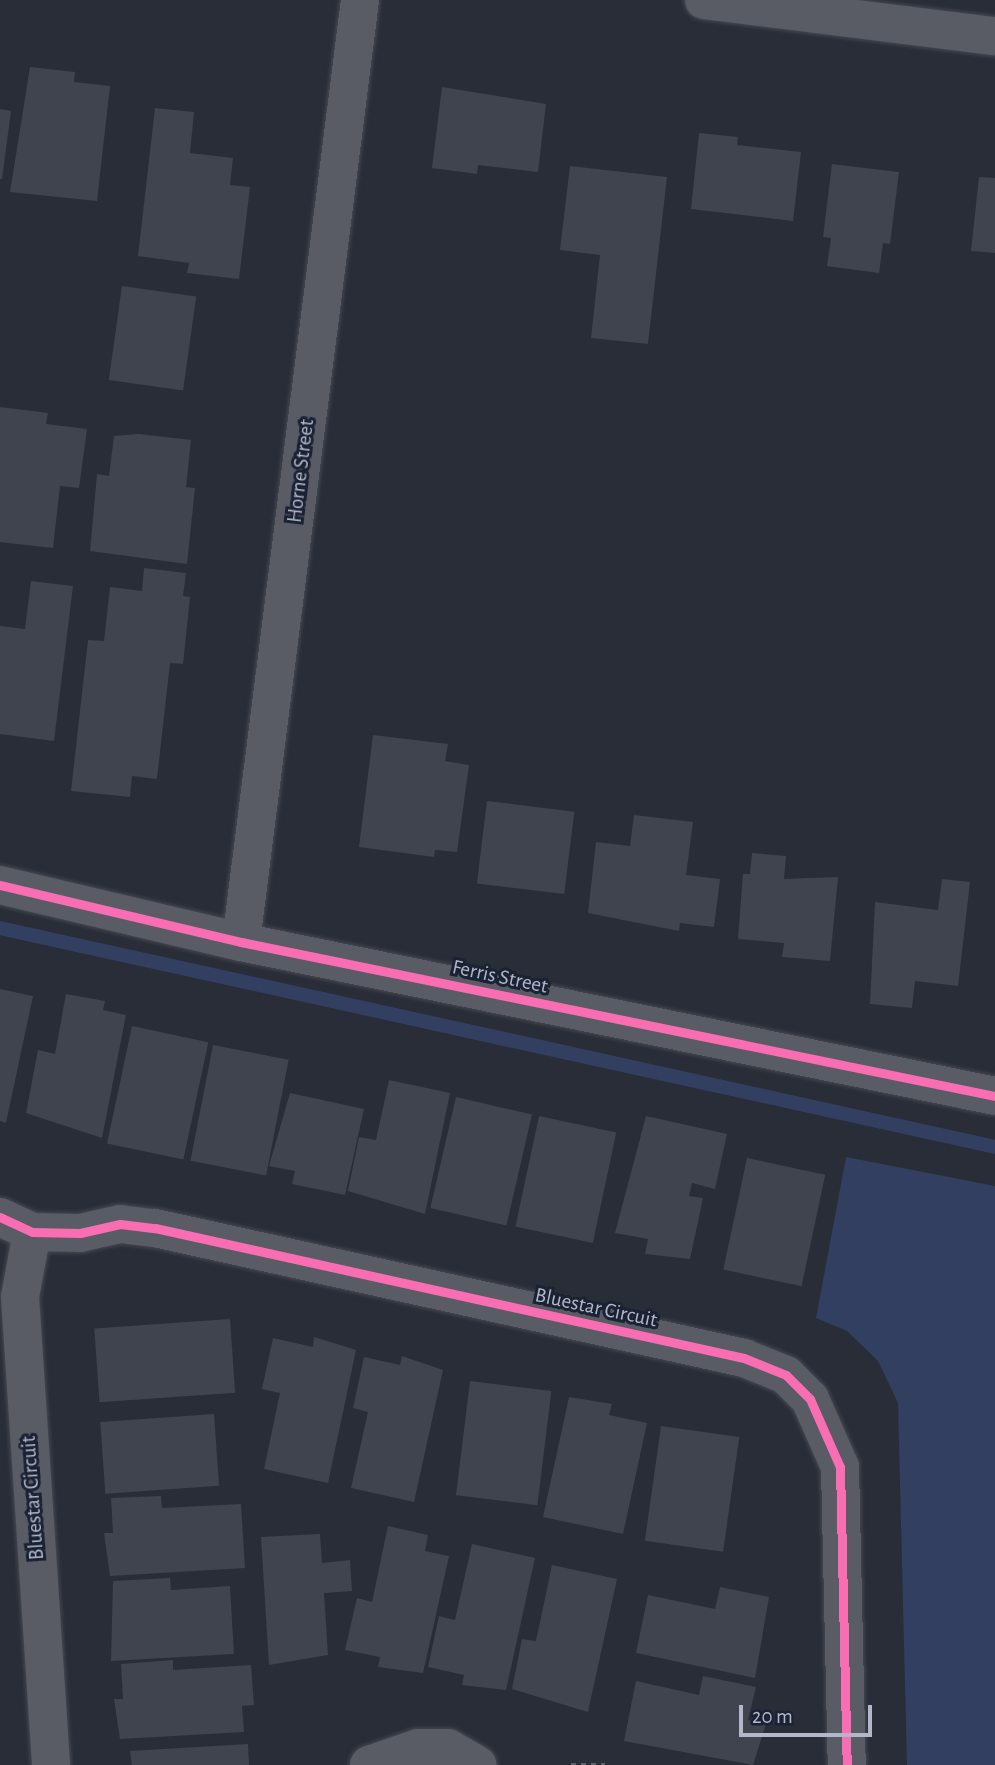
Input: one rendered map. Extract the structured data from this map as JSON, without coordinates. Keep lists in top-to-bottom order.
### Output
{
  "streets": {
    "street": ["Horne Street", "Ferris Street", "Bluestar Circuit"]
  },
  "crossings": [
    ["Horne Street", "Ferris Street"]
  ],
  "scale_bar": "20 m"
}
